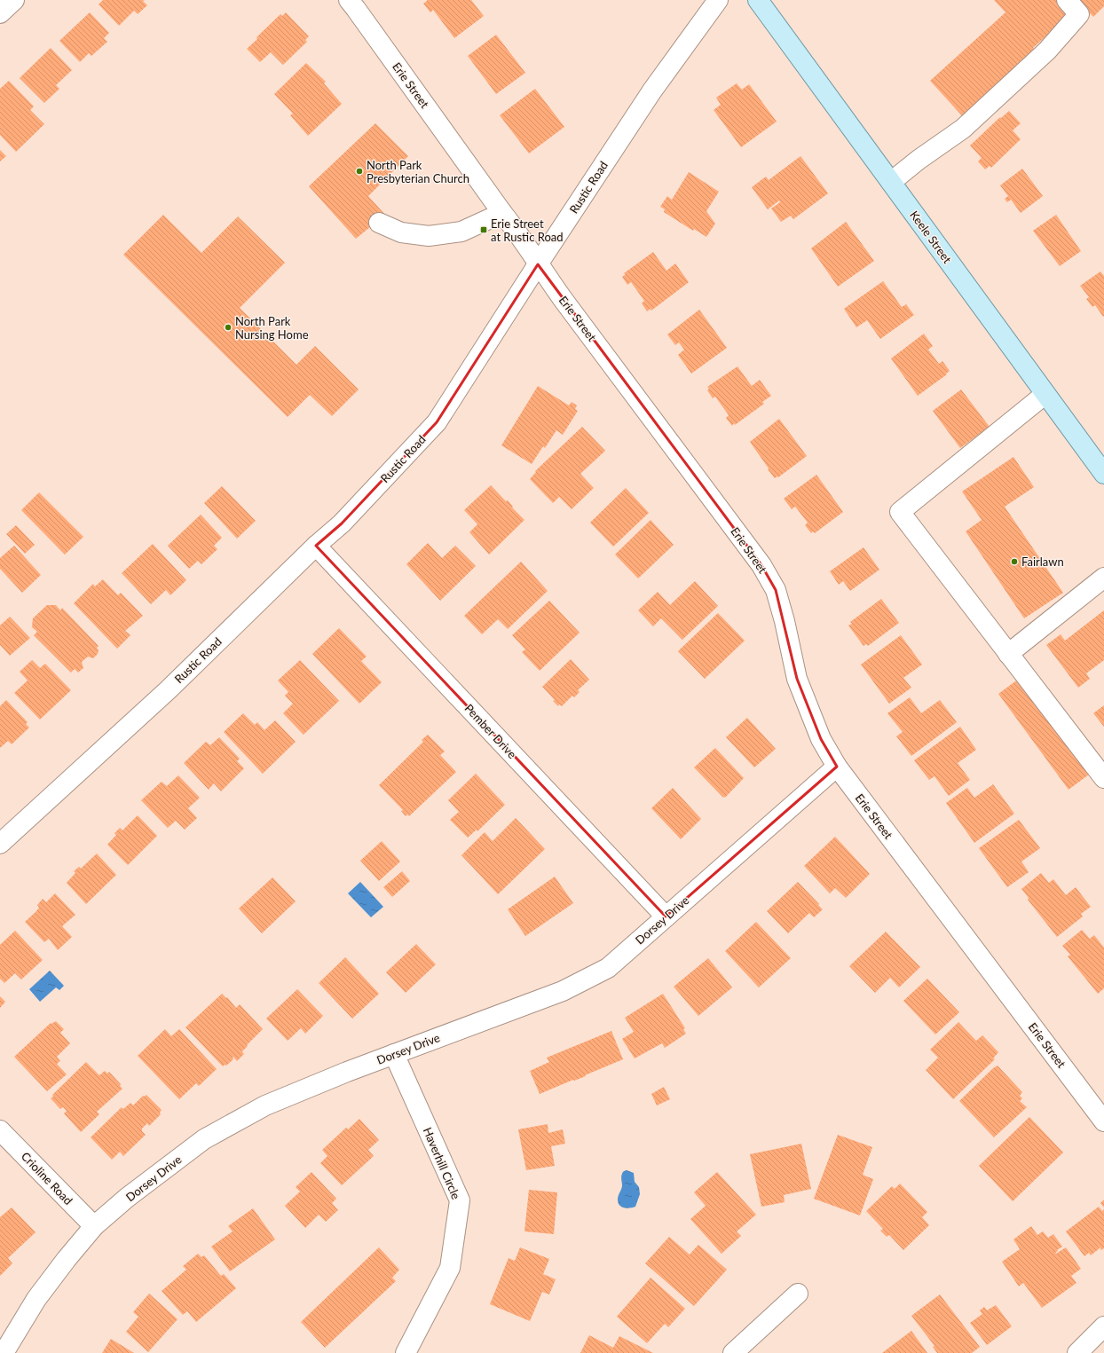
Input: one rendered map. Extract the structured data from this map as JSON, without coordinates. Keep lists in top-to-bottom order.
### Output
{
  "streets": {
    "main road": ["Keele Street"],
    "street": [
      "Erie Street",
      "Rustic Road",
      "Pember Drive",
      "Dorsey Drive",
      "Haverhill Circle",
      "Crioline Road"
    ]
  },
  "crossings": [
    ["Erie Street", "Rustic Road"],
    ["Erie Street", "Dorsey Drive"],
    ["Rustic Road", "Pember Drive"],
    ["Pember Drive", "Dorsey Drive"],
    ["Dorsey Drive", "Haverhill Circle"],
    ["Dorsey Drive", "Crioline Road"]
  ],
  "places": {
    "other": ["North Park Presbyterian Church", "North Park Nursing Home", "Fairlawn"],
    "transit": ["Erie Street at Rustic Road"]
  }
}
